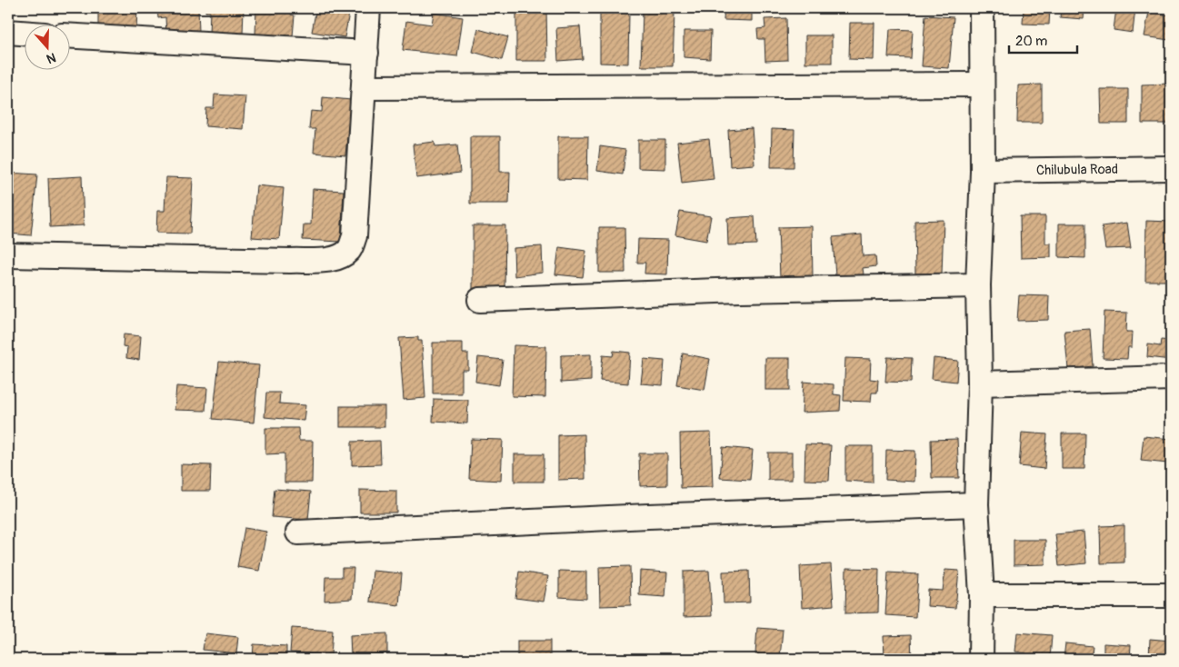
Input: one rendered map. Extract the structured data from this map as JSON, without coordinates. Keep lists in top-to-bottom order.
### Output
{
  "streets": {
    "street": ["Chilubula Road"]
  },
  "scale_bar": "20 m",
  "north": "bottom"
}
